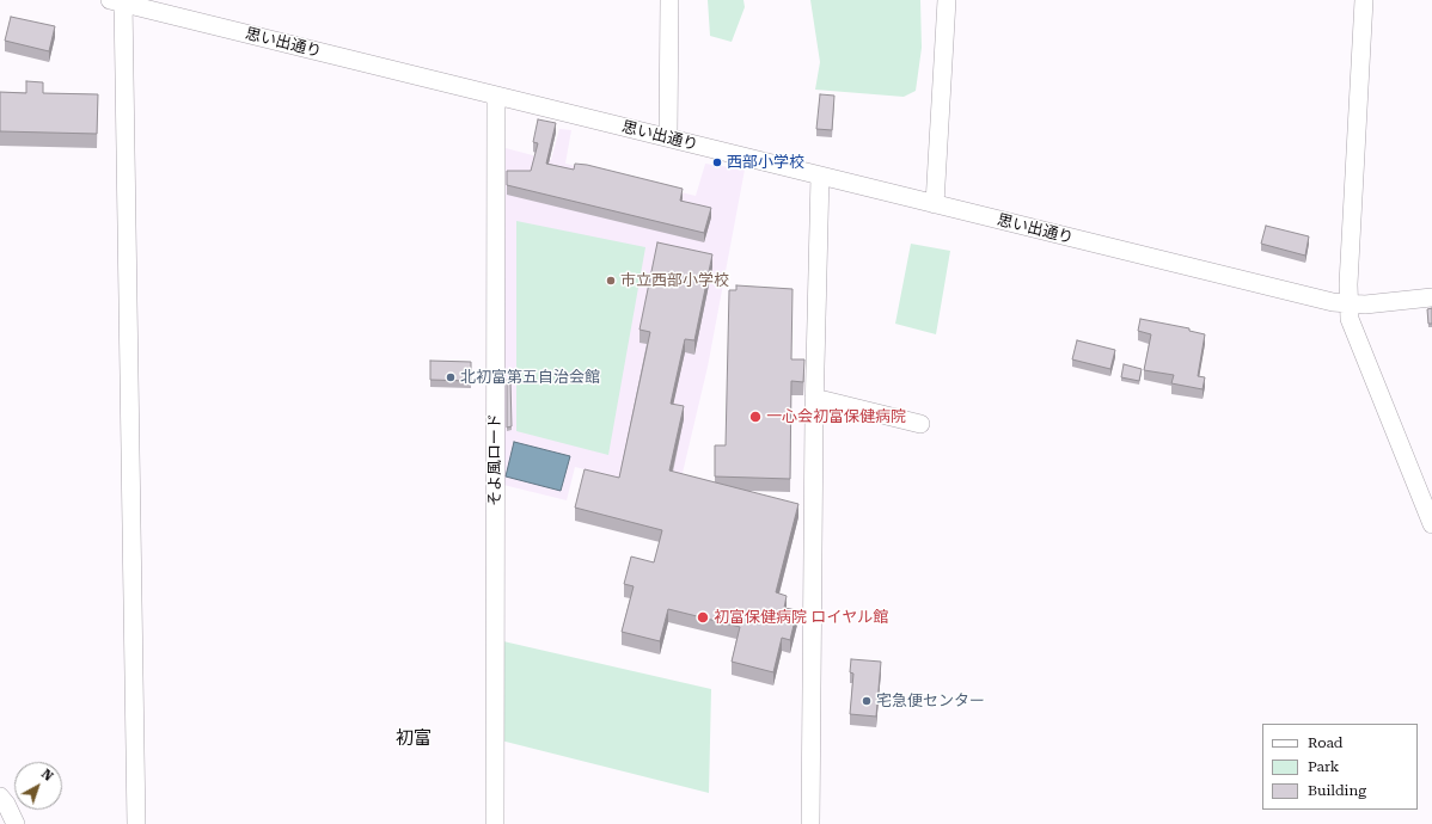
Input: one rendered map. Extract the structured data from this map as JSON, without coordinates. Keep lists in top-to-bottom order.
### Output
{
  "streets": {
    "street": ["思い出通り", "そよ風ロード"]
  },
  "crossings": [
    ["思い出通り", "そよ風ロード"]
  ],
  "districts": ["初富"],
  "places": [
    "西部小学校",
    "市立西部小学校",
    "北初富第五自治会館",
    "一心会初富保健病院",
    "初富保健病院 ロイヤル館",
    "宅急便センター"
  ],
  "legend": ["Road", "Park", "Building"],
  "north": "top right"
}
